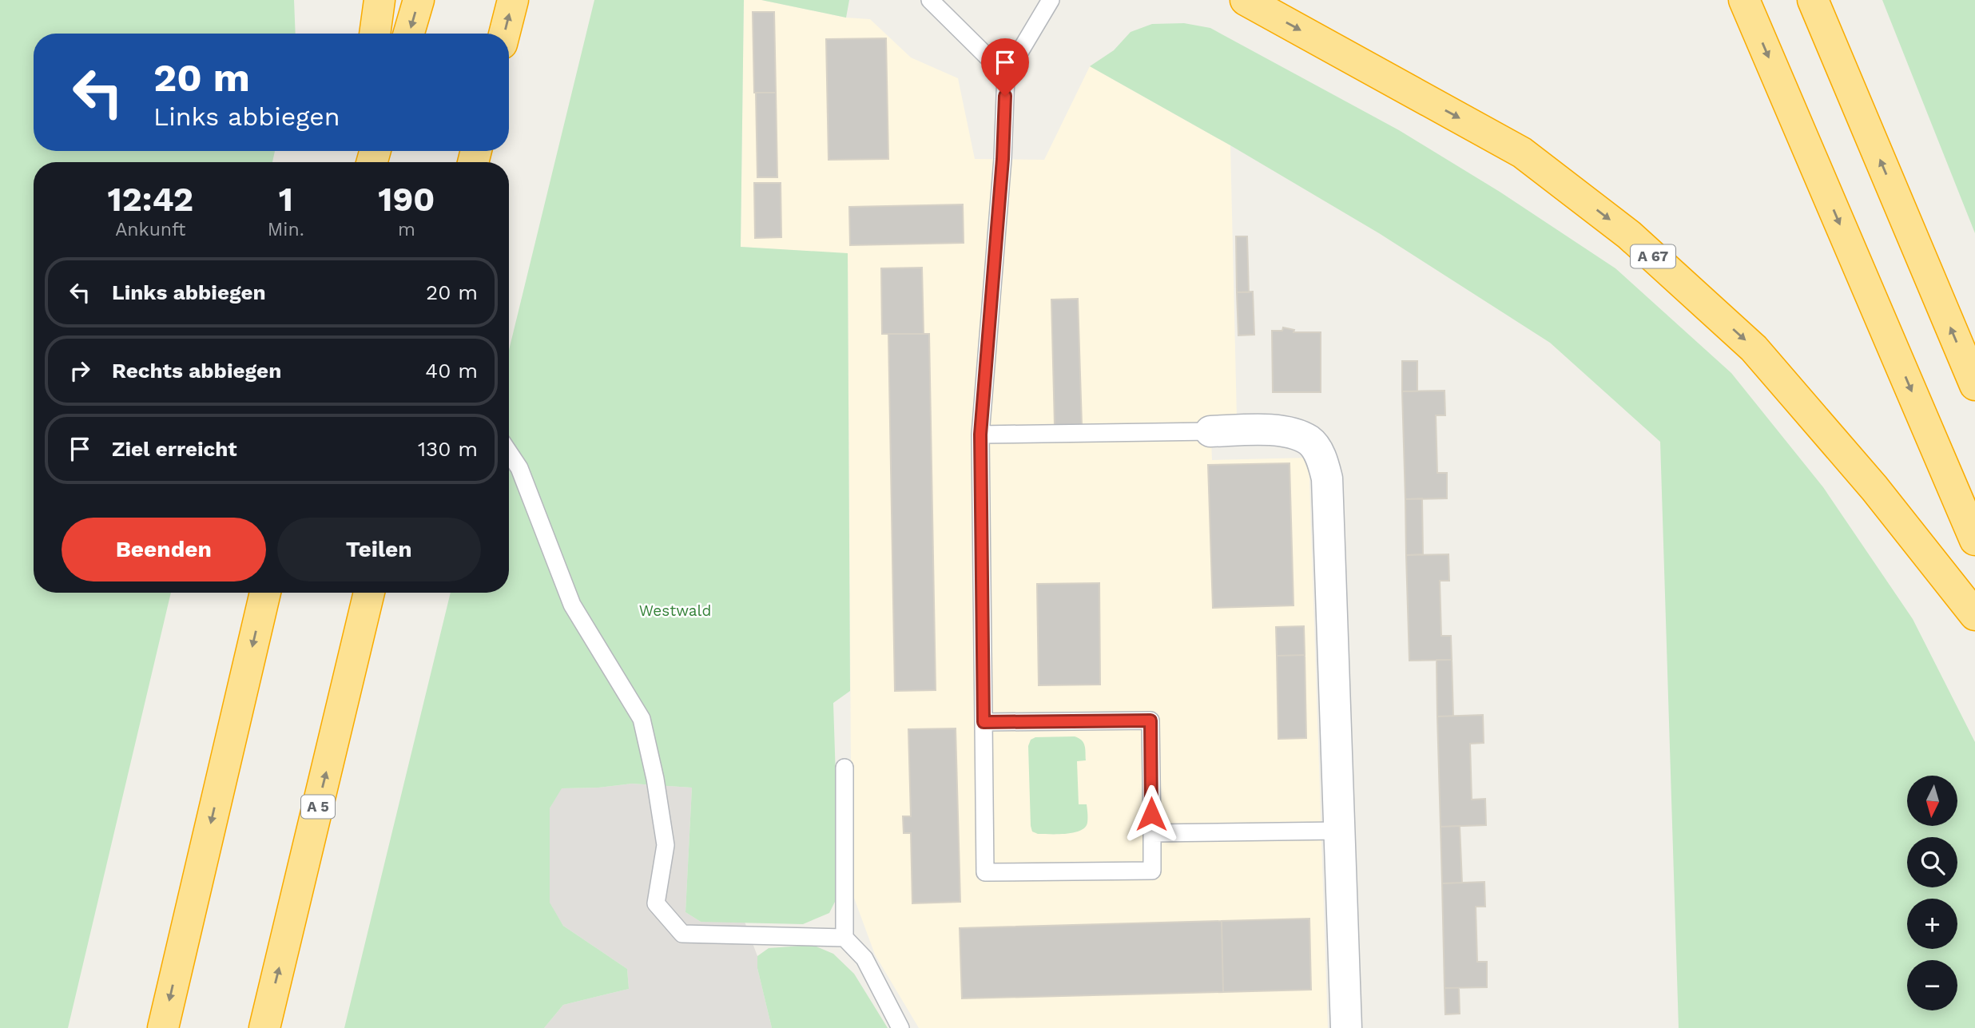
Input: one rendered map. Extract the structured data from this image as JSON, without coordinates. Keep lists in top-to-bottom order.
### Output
{
  "streets": {
    "highway": ["A 67", "A 5"]
  },
  "parks": ["Westwald"],
  "north": "bottom",
  "page": {
    "turn": ["20 m", "Links abbiegen"],
    "eta": [
      "12:42",
      "Ankunft",
      "1",
      "Min.",
      "190",
      "m"
    ],
    "list": [
      {
        "name": "Links abbiegen",
        "value": "20 m"
      },
      {
        "name": "Rechts abbiegen",
        "value": "40 m"
      },
      {
        "name": "Ziel erreicht",
        "value": "130 m"
      }
    ],
    "buttons": ["Beenden", "Teilen"],
    "map_buttons": ["+", "−"]
  }
}
